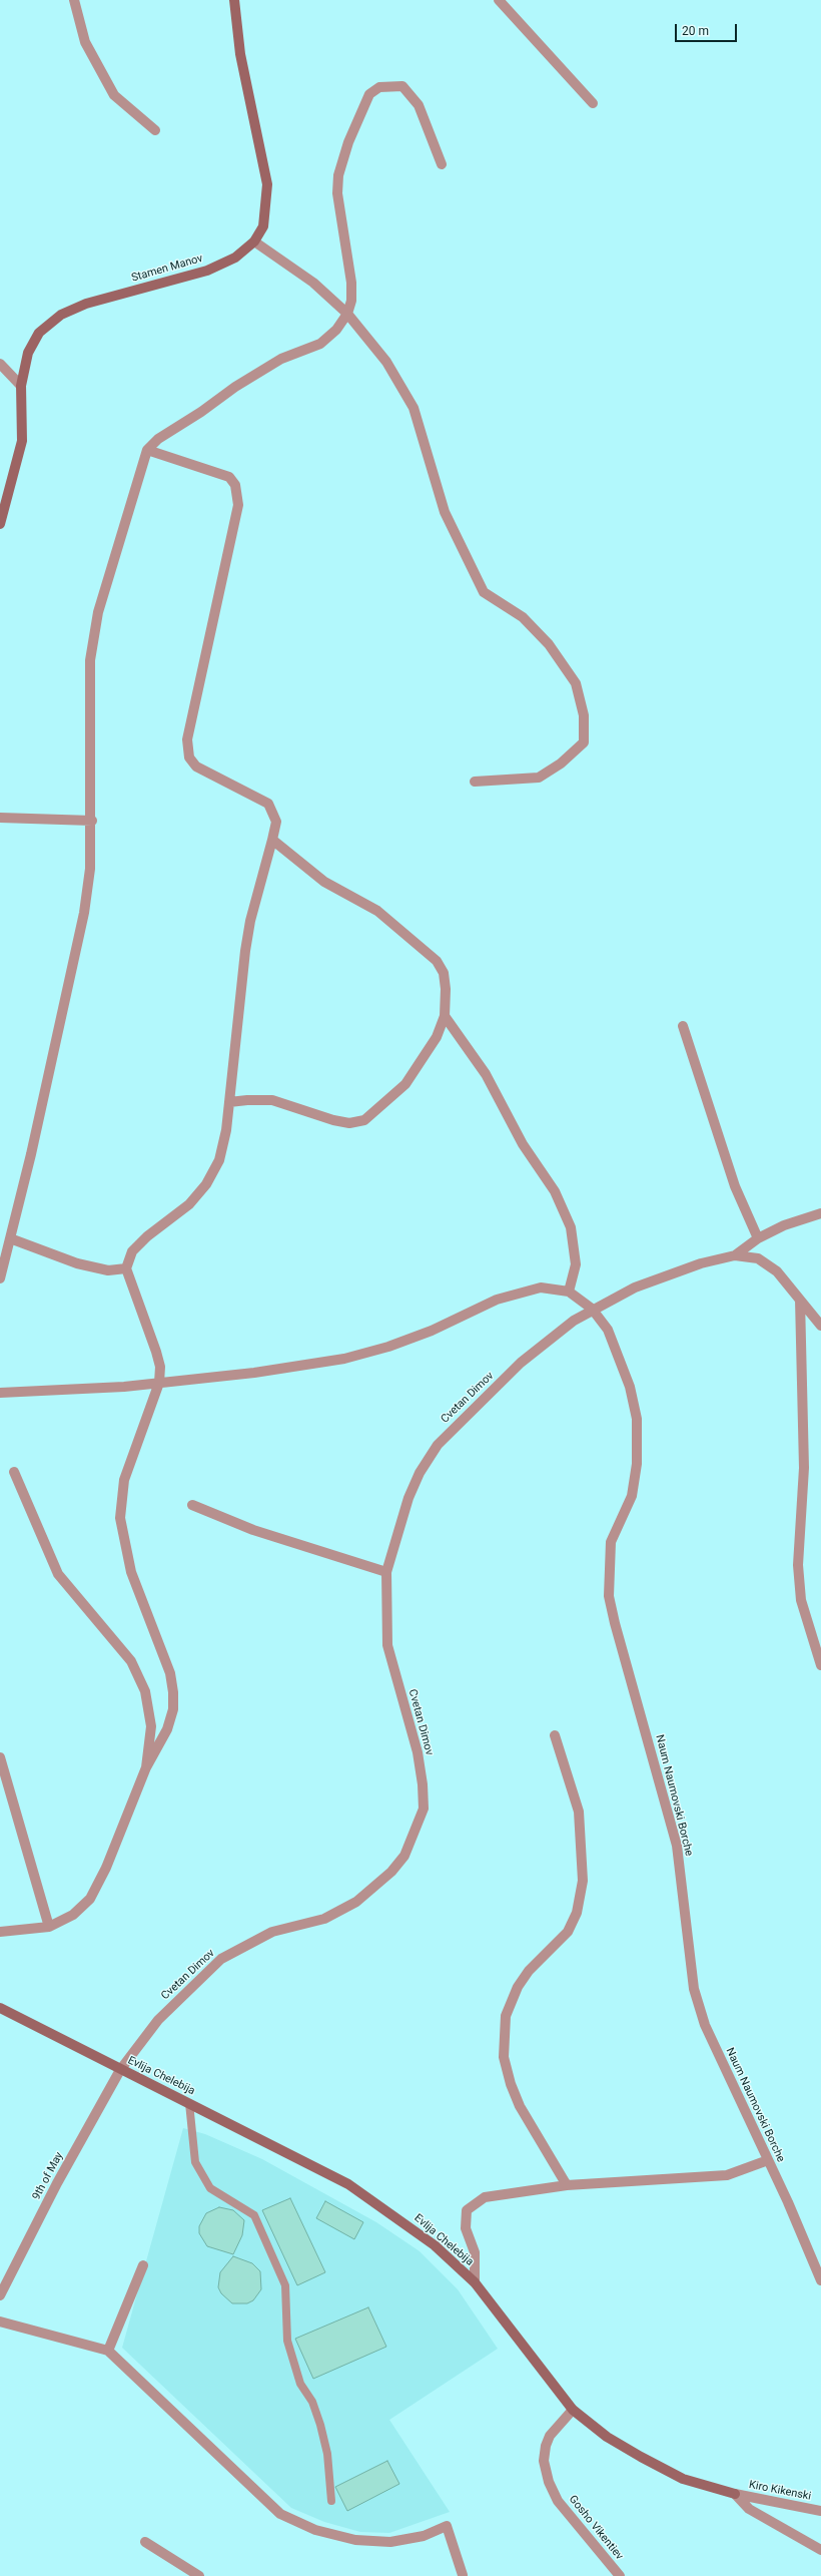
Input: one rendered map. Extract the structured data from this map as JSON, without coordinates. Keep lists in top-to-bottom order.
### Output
{
  "streets": {
    "street": [
      "Stamen Manov",
      "Cvetan Dimov",
      "Naum Naumovski Borche",
      "Evlija Chelebija",
      "9th of May",
      "Kiro Kikenski",
      "Gosho Vikentiev"
    ]
  },
  "crossings": [
    ["Cvetan Dimov", "Naum Naumovski Borche"],
    ["Cvetan Dimov", "Evlija Chelebija"],
    ["Cvetan Dimov", "9th of May"],
    ["Evlija Chelebija", "9th of May"],
    ["Evlija Chelebija", "Kiro Kikenski"],
    ["Evlija Chelebija", "Gosho Vikentiev"]
  ],
  "scale_bar": "20 m"
}
